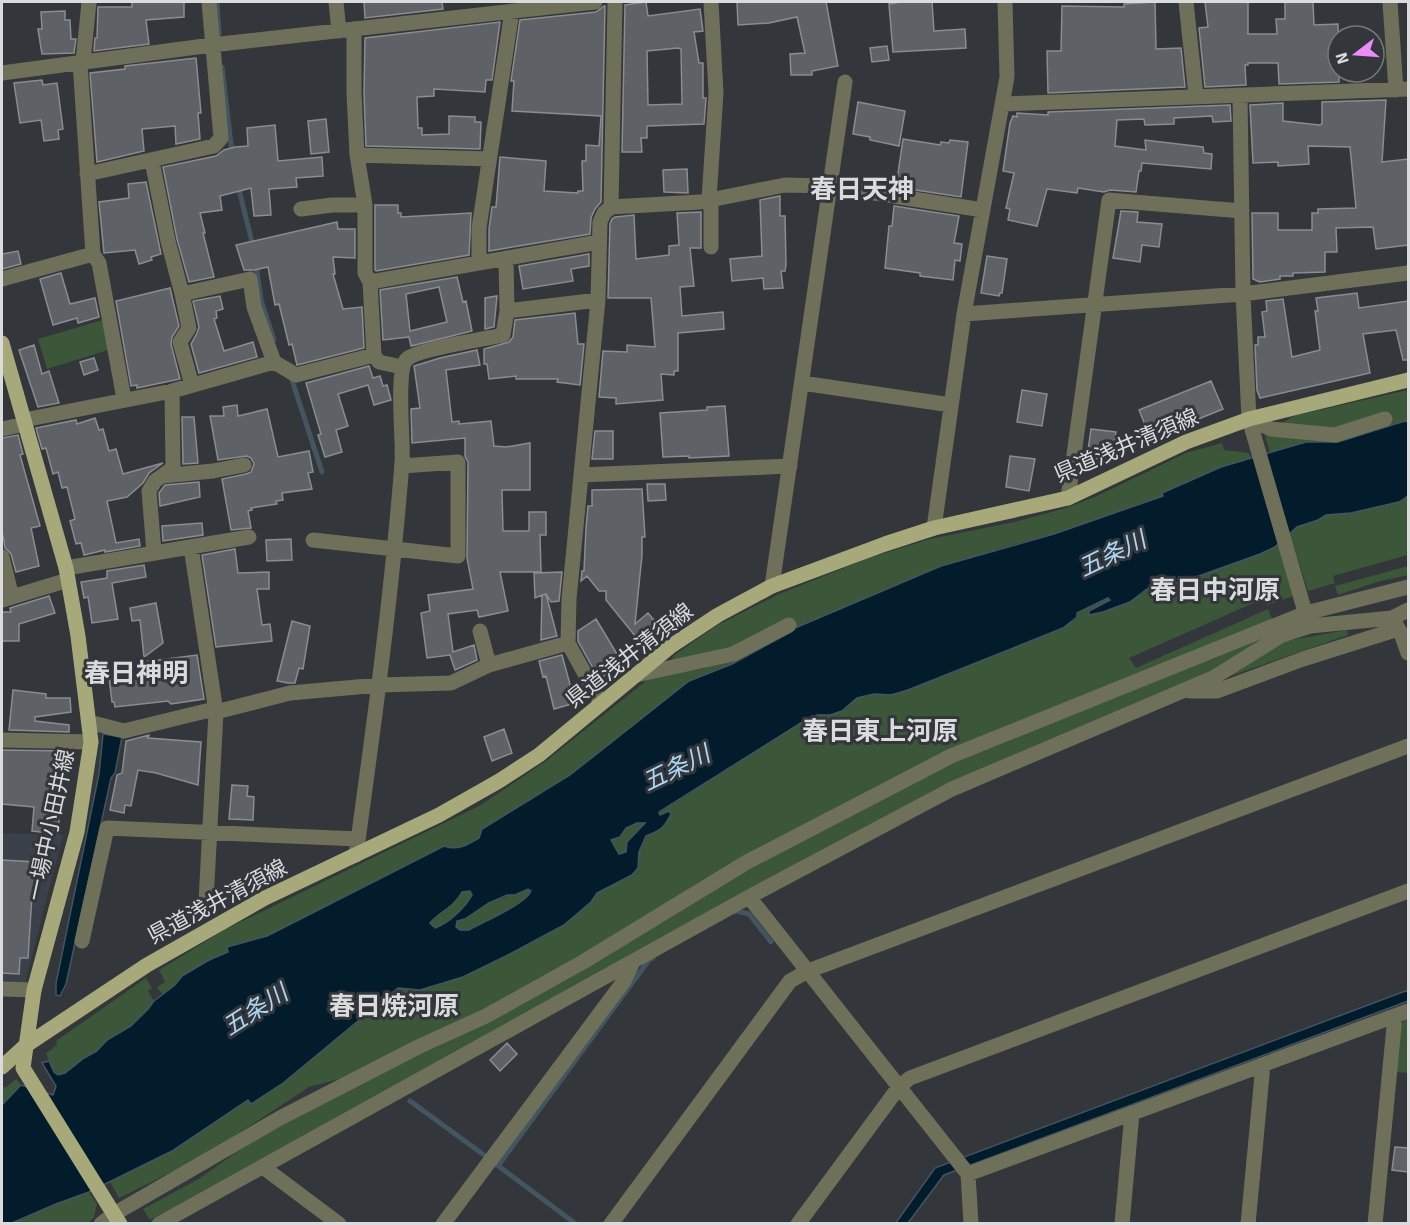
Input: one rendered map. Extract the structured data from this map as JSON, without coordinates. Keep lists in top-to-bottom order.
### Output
{
  "streets": {
    "main road": ["県道浅井清須線", "一場中小田井線"]
  },
  "crossings": [
    ["県道浅井清須線", "一場中小田井線"]
  ],
  "districts": [
    "春日天神",
    "春日中河原",
    "春日神明",
    "春日東上河原",
    "春日焼河原"
  ],
  "water": ["五条川"],
  "north": "left"
}
